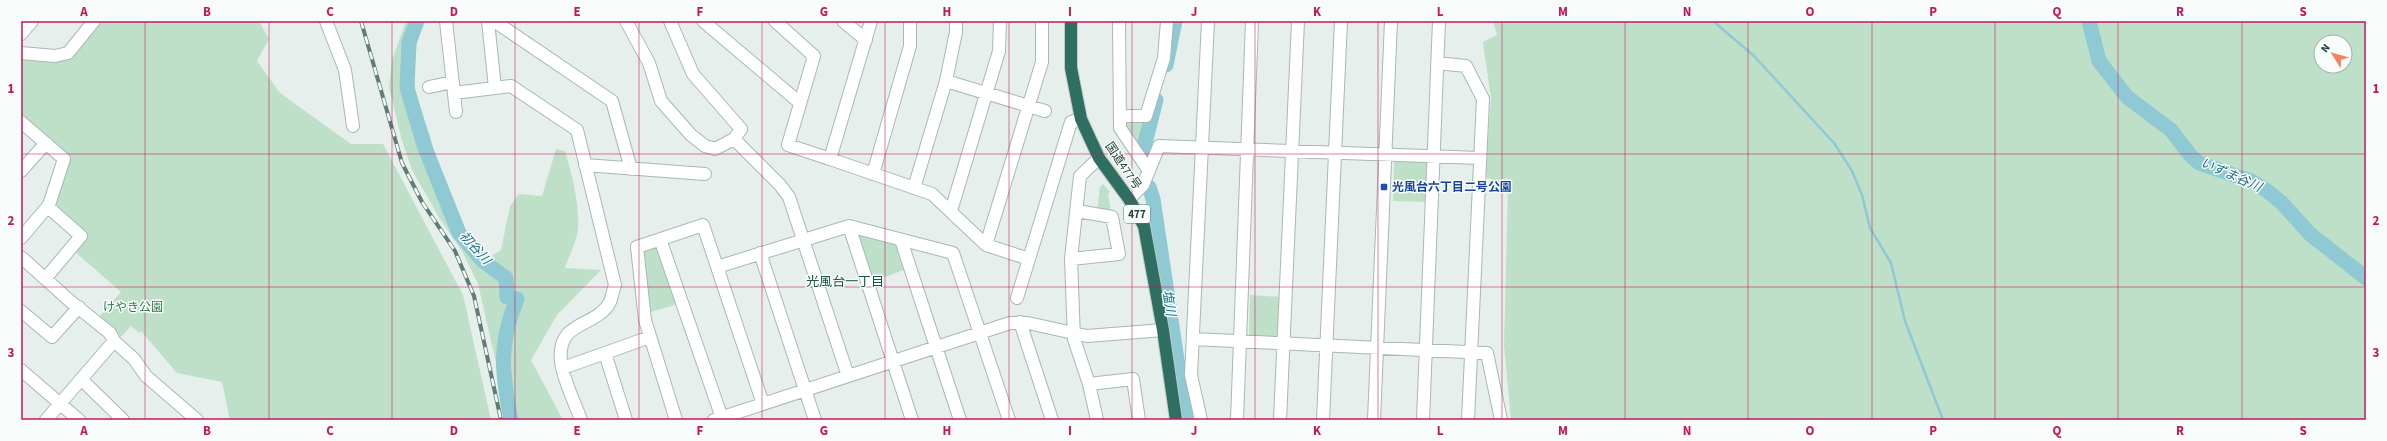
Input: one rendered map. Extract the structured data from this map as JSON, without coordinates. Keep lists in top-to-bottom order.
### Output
{
  "streets": {
    "highway": ["国道477号", "477"]
  },
  "districts": ["光風台一丁目"],
  "water": ["いずま谷川", "初谷川", "塩川"],
  "parks": ["けやき公園"],
  "places": {
    "transit": ["光風台六丁目二号公園"]
  },
  "north": "top left",
  "grid": {
    "columns": [
      "A",
      "B",
      "C",
      "D",
      "E",
      "F",
      "G",
      "H",
      "I",
      "J",
      "K",
      "L",
      "M",
      "N",
      "O",
      "P",
      "Q",
      "R",
      "S"
    ],
    "rows": ["1", "2", "3"]
  }
}
